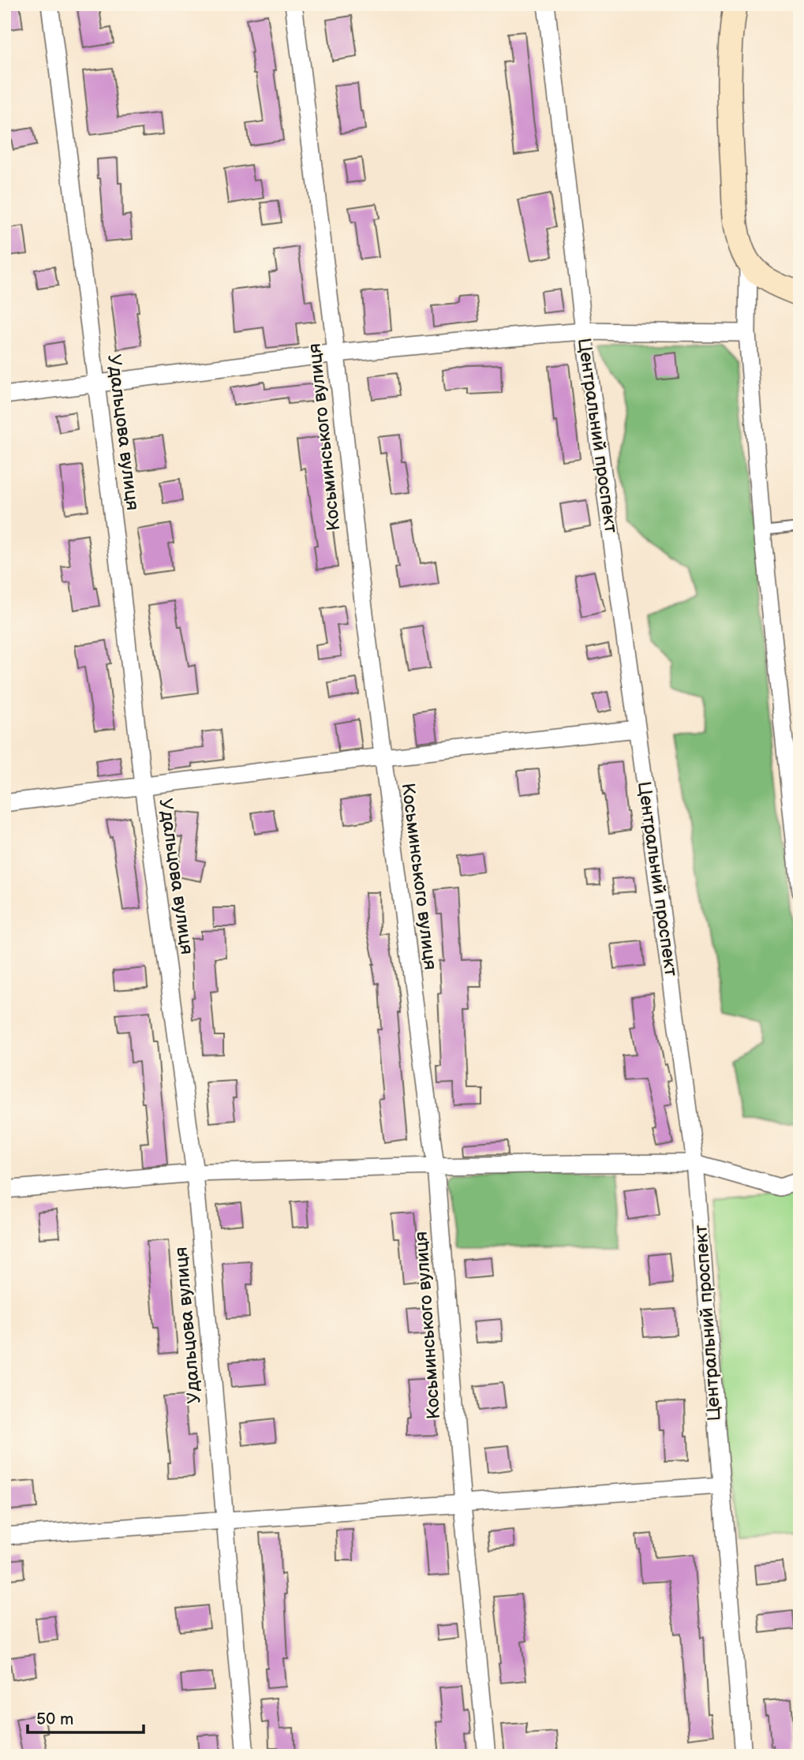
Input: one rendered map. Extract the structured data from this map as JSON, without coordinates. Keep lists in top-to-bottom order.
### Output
{
  "streets": {
    "street": ["Удальцова вулиця", "Центральний проспект", "Косьминського вулиця"]
  },
  "scale_bar": "50 m"
}
